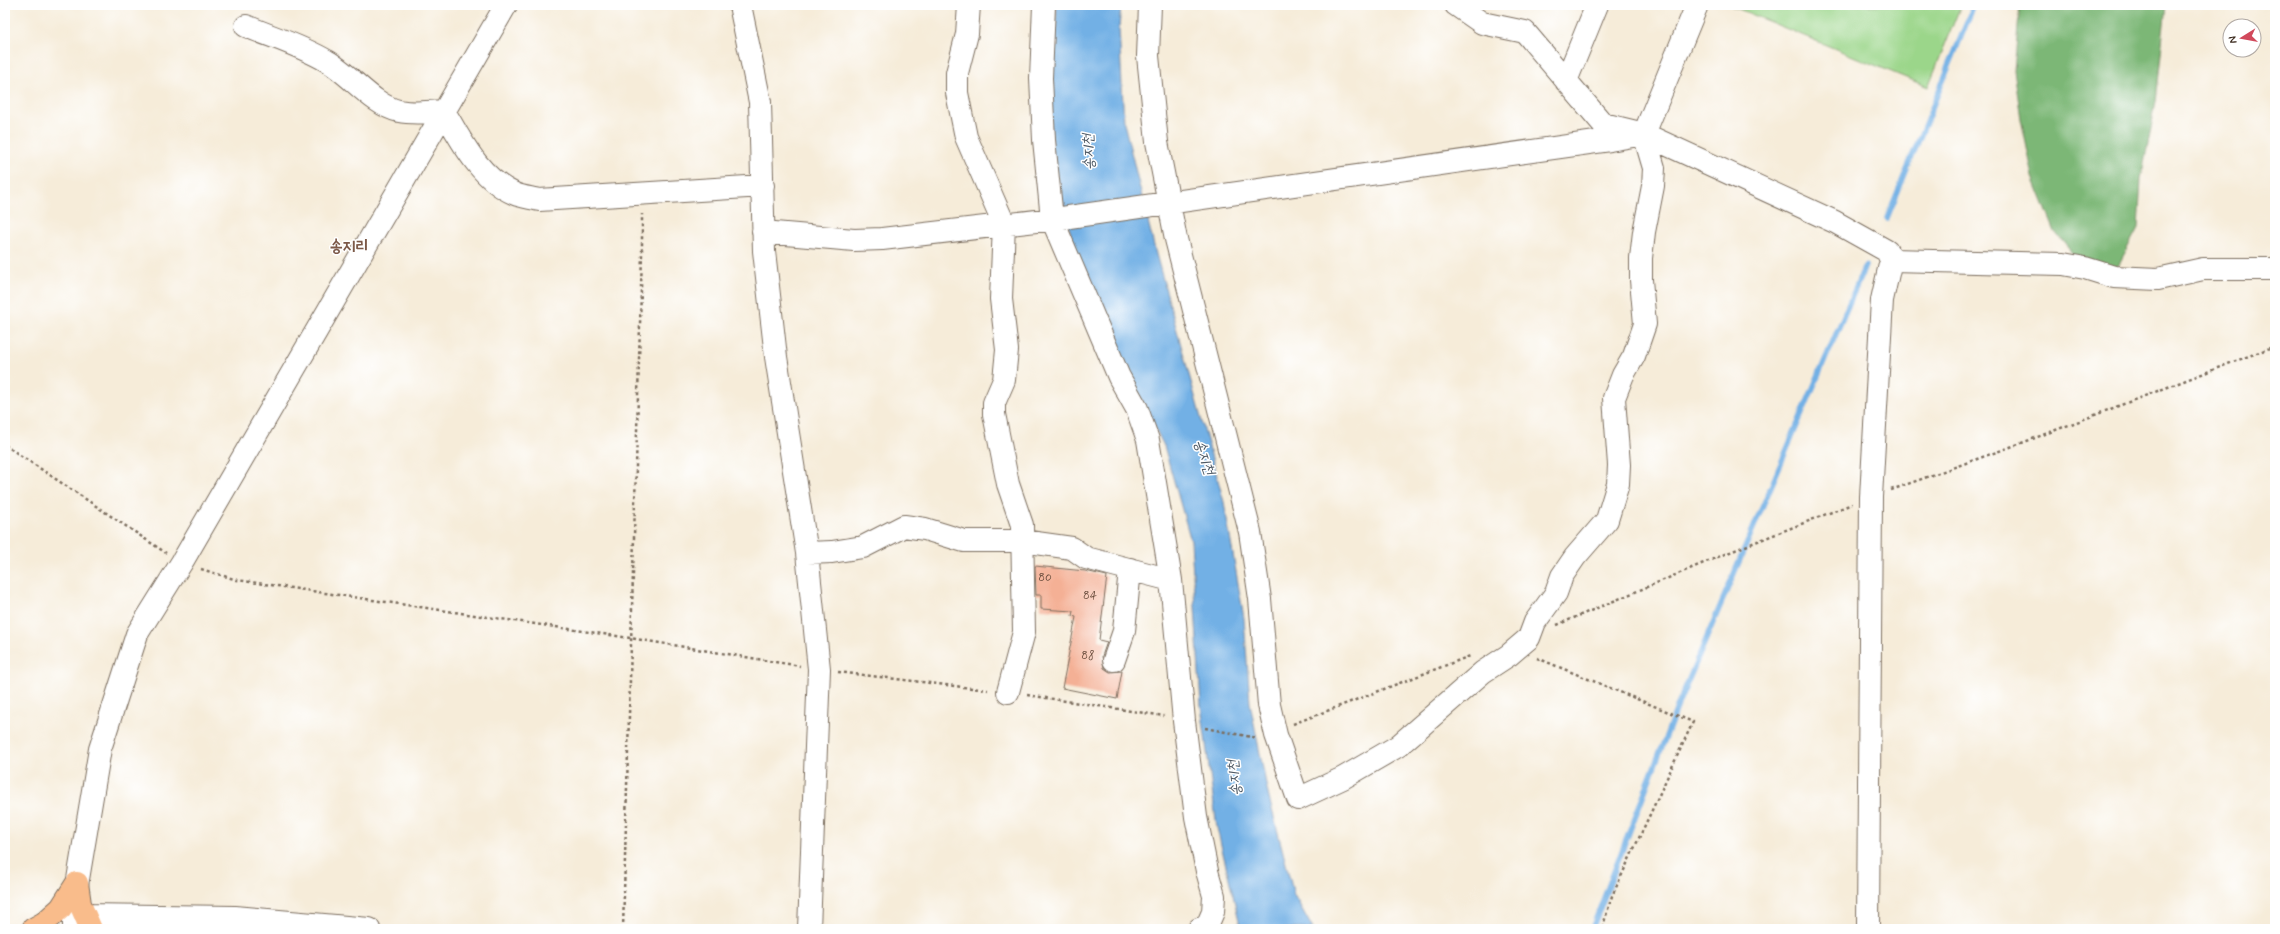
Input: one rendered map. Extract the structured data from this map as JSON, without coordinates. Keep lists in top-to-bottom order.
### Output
{
  "districts": ["송지리"],
  "water": ["송지천"],
  "house_numbers": ["80", "84", "88"],
  "north": "left"
}
